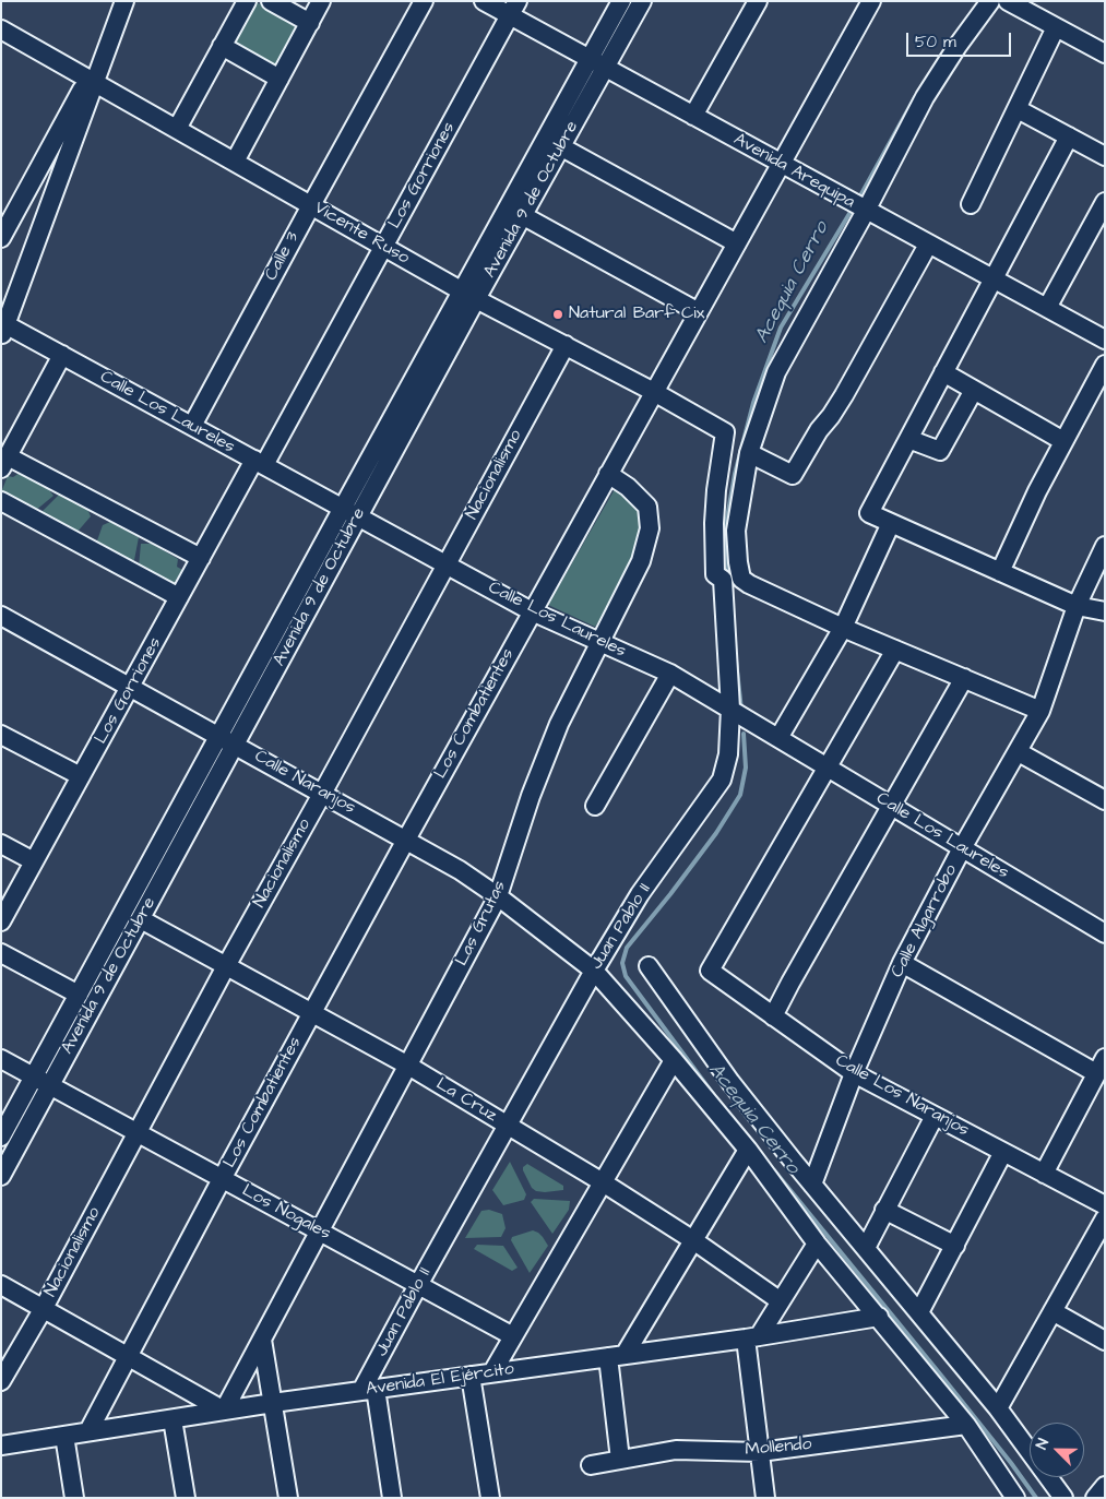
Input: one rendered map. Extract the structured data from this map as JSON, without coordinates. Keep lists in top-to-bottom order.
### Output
{
  "streets": {
    "street": [
      "Avenida Arequipa",
      "Los Gorriones",
      "Avenida 9 de Octubre",
      "Vicente Ruso",
      "Calle 3",
      "Calle Los Laureles",
      "Nacionalismo",
      "Los Combatientes",
      "Calle Naranjos",
      "Calle Algarrobo",
      "Las Grutas",
      "Juan Pablo II",
      "Calle Los Naranjos",
      "La Cruz",
      "Los Nogales",
      "Avenida El Ejército",
      "Mollendo"
    ]
  },
  "crossings": [
    ["Avenida Arequipa", "Los Gorriones"],
    ["Avenida Arequipa", "Avenida 9 de Octubre"],
    ["Avenida Arequipa", "Los Combatientes"],
    ["Los Gorriones", "Vicente Ruso"],
    ["Los Gorriones", "Calle Los Laureles"],
    ["Los Gorriones", "Calle Naranjos"],
    ["Avenida 9 de Octubre", "Vicente Ruso"],
    ["Avenida 9 de Octubre", "Calle Los Laureles"],
    ["Avenida 9 de Octubre", "Calle Naranjos"],
    ["Avenida 9 de Octubre", "La Cruz"],
    ["Avenida 9 de Octubre", "Los Nogales"],
    ["Vicente Ruso", "Calle 3"],
    ["Vicente Ruso", "Nacionalismo"],
    ["Vicente Ruso", "Los Combatientes"],
    ["Vicente Ruso", "Juan Pablo II"],
    ["Calle 3", "Calle Los Laureles"],
    ["Calle Los Laureles", "Nacionalismo"],
    ["Calle Los Laureles", "Los Combatientes"],
    ["Calle Los Laureles", "Calle Algarrobo"],
    ["Calle Los Laureles", "Las Grutas"],
    ["Calle Los Laureles", "Juan Pablo II"],
    ["Calle Los Laureles", "Calle Los Naranjos"],
    ["Nacionalismo", "Calle Naranjos"],
    ["Nacionalismo", "La Cruz"],
    ["Nacionalismo", "Los Nogales"],
    ["Los Combatientes", "Calle Naranjos"],
    ["Los Combatientes", "Las Grutas"],
    ["Los Combatientes", "La Cruz"],
    ["Los Combatientes", "Los Nogales"],
    ["Los Combatientes", "Avenida El Ejército"],
    ["Calle Naranjos", "Las Grutas"],
    ["Calle Naranjos", "Juan Pablo II"],
    ["Calle Algarrobo", "Calle Los Naranjos"],
    ["Las Grutas", "La Cruz"],
    ["Las Grutas", "Los Nogales"],
    ["Las Grutas", "Avenida El Ejército"],
    ["Juan Pablo II", "La Cruz"],
    ["Juan Pablo II", "Los Nogales"],
    ["Juan Pablo II", "Avenida El Ejército"]
  ],
  "water": ["Acequia Cerro"],
  "places": ["Natural Barf Cix"],
  "scale_bar": "50 m",
  "north": "top left"
}
